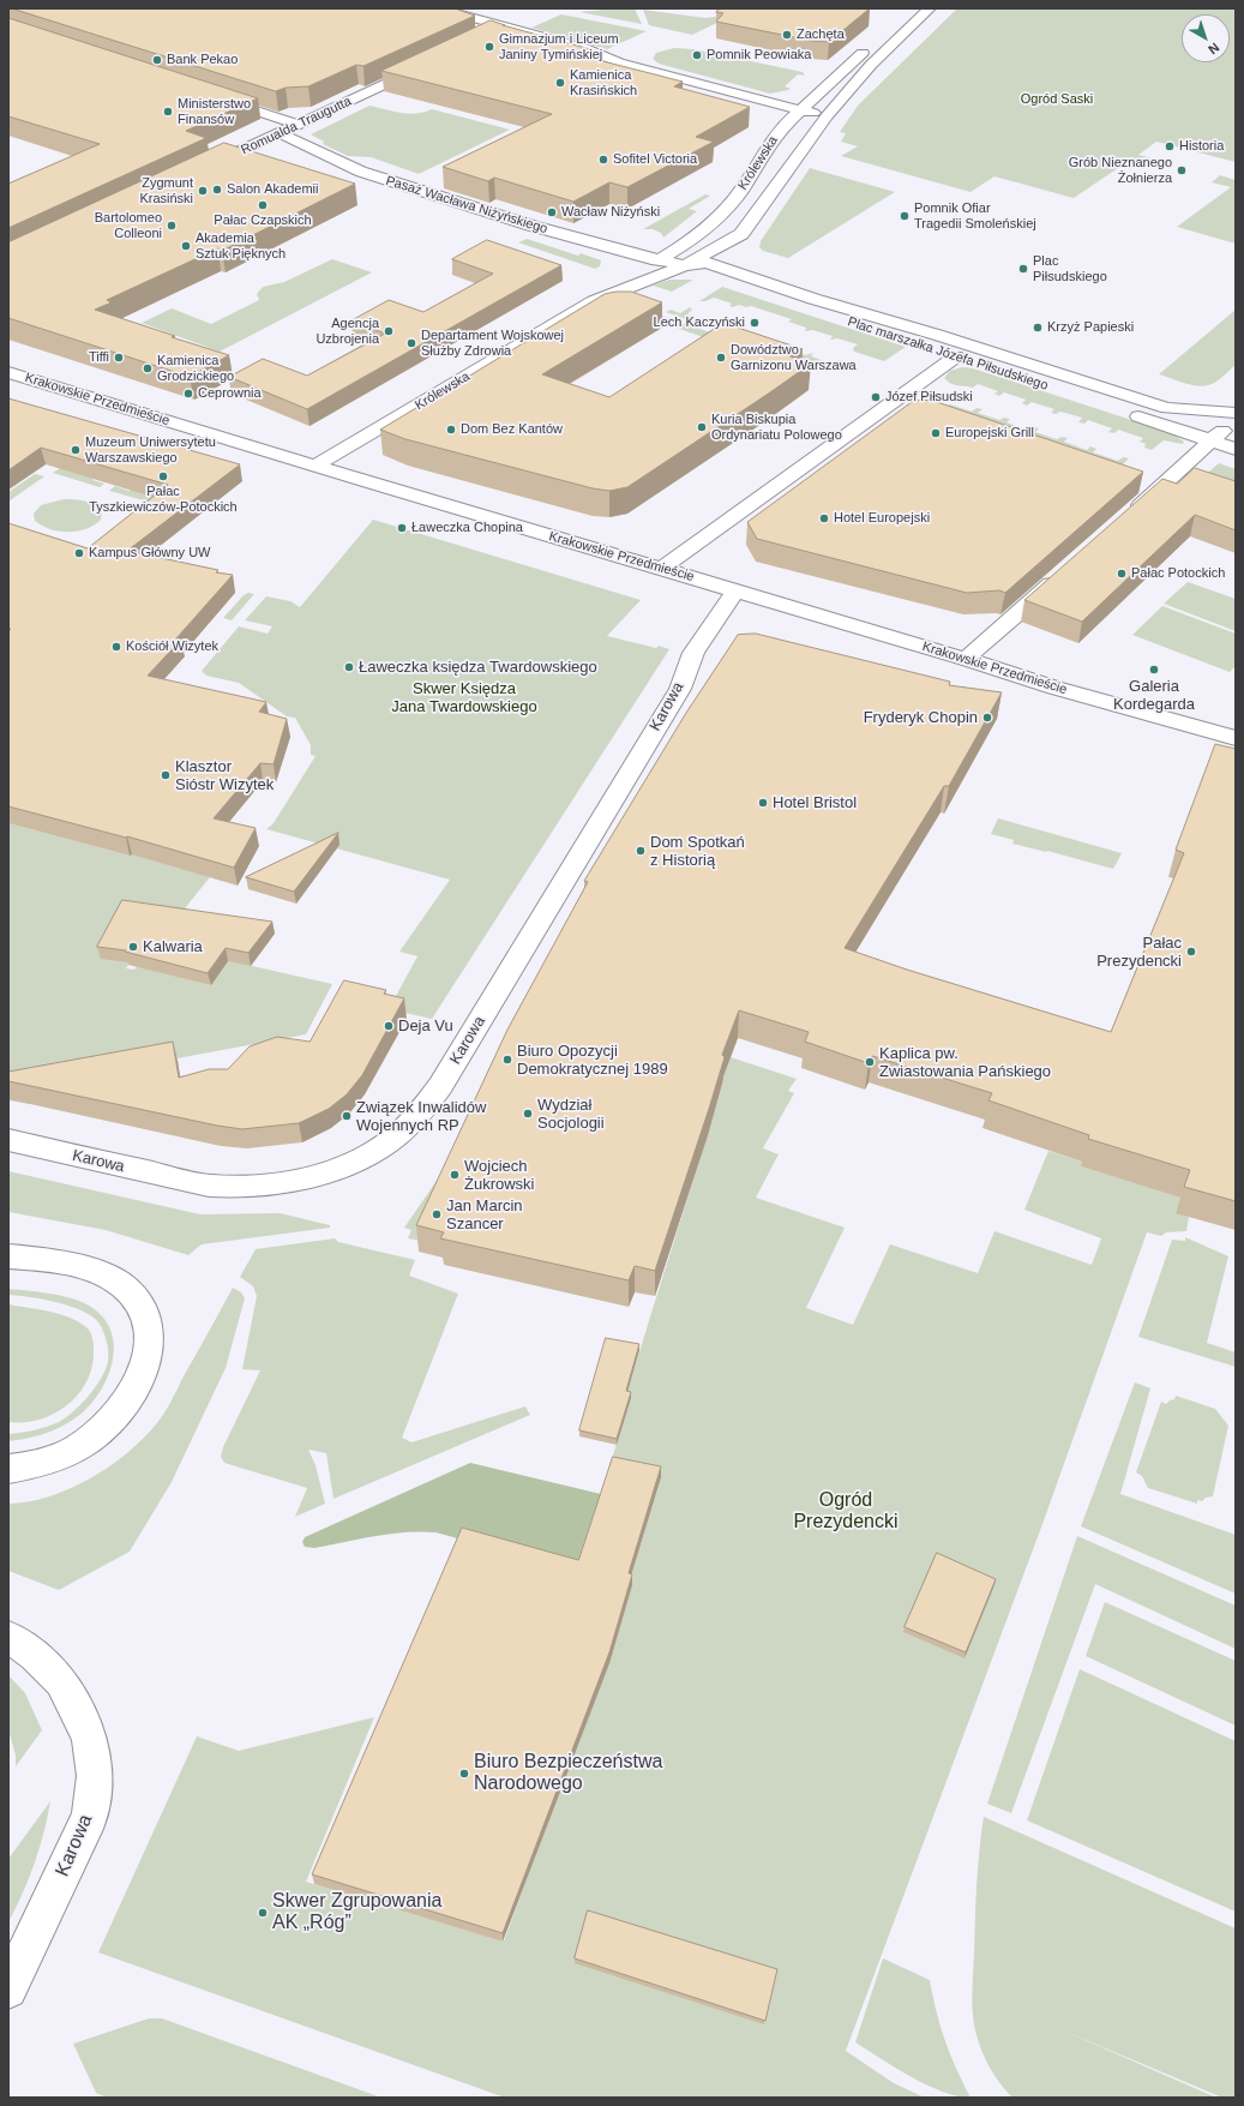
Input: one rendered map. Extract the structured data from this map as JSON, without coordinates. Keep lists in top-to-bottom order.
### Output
{
  "streets": {
    "street": [
      "Romualda Traugutta",
      "Królewska",
      "Pasaż Wacława Niżyńskiego",
      "Plac marszałka Józefa Piłsudskiego",
      "Krakowskie Przedmieście",
      "Karowa"
    ]
  },
  "crossings": [
    ["Romualda Traugutta", "Pasaż Wacława Niżyńskiego"],
    ["Królewska", "Pasaż Wacława Niżyńskiego"],
    ["Królewska", "Plac marszałka Józefa Piłsudskiego"],
    ["Królewska", "Krakowskie Przedmieście"],
    ["Pasaż Wacława Niżyńskiego", "Plac marszałka Józefa Piłsudskiego"],
    ["Krakowskie Przedmieście", "Karowa"]
  ],
  "parks": ["Ogród Saski", "Skwer Księdza Jana Twardowskiego", "Ogród Prezydencki"],
  "places": [
    "Zachęta",
    "Gimnazjum i Liceum Janiny Tymińskiej",
    "Pomnik Peowiaka",
    "Bank Pekao",
    "Kamienica Krasińskich",
    "Ministerstwo Finansów",
    "Historia",
    "Sofitel Victoria",
    "Grób Nieznanego Żołnierza",
    "Salon Akademii",
    "Zygmunt Krasiński",
    "Pałac Czapskich",
    "Wacław Niżyński",
    "Pomnik Ofiar Tragedii Smoleńskiej",
    "Bartolomeo Colleoni",
    "Akademia Sztuk Pięknych",
    "Plac Piłsudskiego",
    "Lech Kaczyński",
    "Krzyż Papieski",
    "Agencja Uzbrojenia",
    "Departament Wojskowej Służby Zdrowia",
    "Tiffi",
    "Dowództwo Garnizonu Warszawa",
    "Kamienica Grodzickiego",
    "Ceprownia",
    "Józef Piłsudski",
    "Kuria Biskupia Ordynariatu Polowego",
    "Dom Bez Kantów",
    "Europejski Grill",
    "Muzeum Uniwersytetu Warszawskiego",
    "Pałac Tyszkiewiczów-Potockich",
    "Hotel Europejski",
    "Ławeczka Chopina",
    "Kampus Główny UW",
    "Pałac Potockich",
    "Kościół Wizytek",
    "Ławeczka księdza Twardowskiego",
    "Galeria Kordegarda",
    "Fryderyk Chopin",
    "Klasztor Sióstr Wizytek",
    "Hotel Bristol",
    "Dom Spotkań z Historią",
    "Kalwaria",
    "Pałac Prezydencki",
    "Deja Vu",
    "Biuro Opozycji Demokratycznej 1989",
    "Kaplica pw. Zwiastowania Pańskiego",
    "Wydział Socjologii",
    "Związek Inwalidów Wojennych RP",
    "Wojciech Żukrowski",
    "Jan Marcin Szancer",
    "Biuro Bezpieczeństwa Narodowego",
    "Skwer Zgrupowania AK „Róg”"
  ],
  "north": "bottom right"
}
